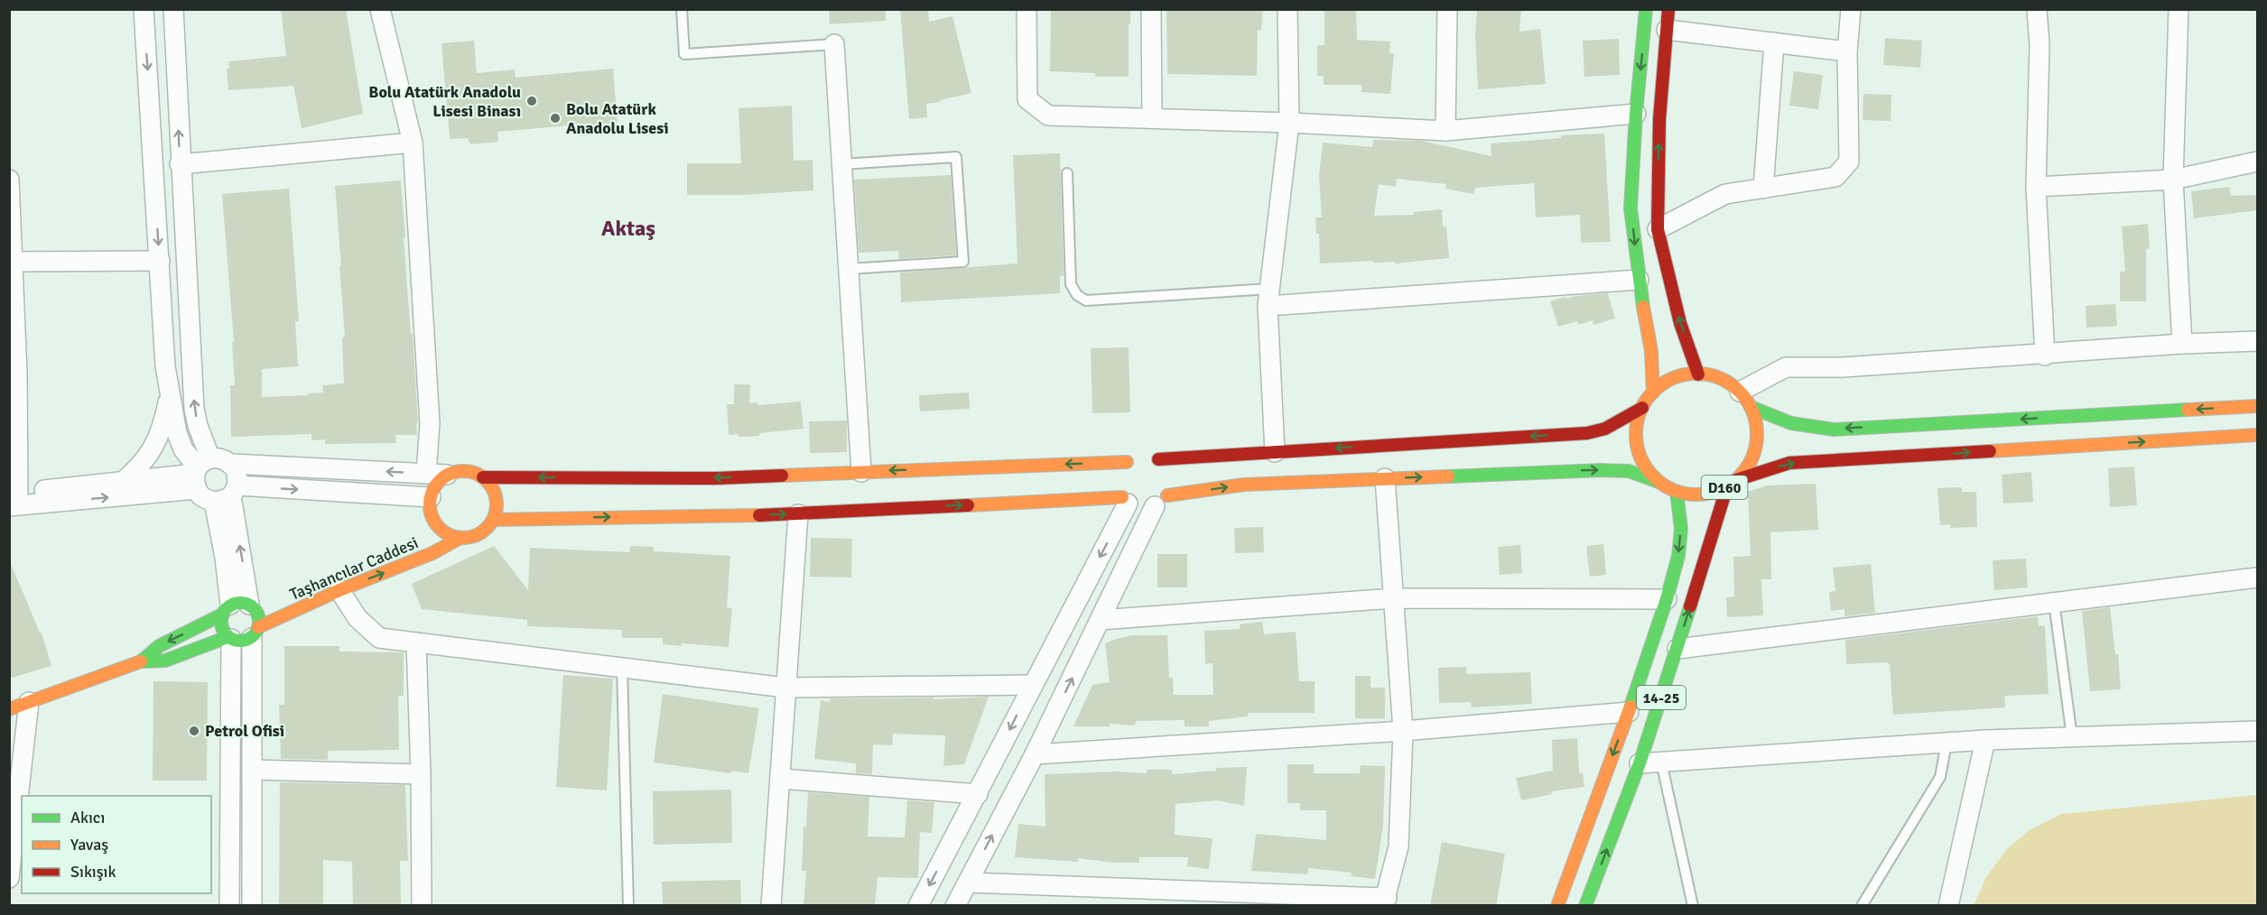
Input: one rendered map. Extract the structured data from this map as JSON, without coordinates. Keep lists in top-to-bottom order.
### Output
{
  "streets": {
    "main road": ["D160", "Taşhancılar Caddesi", "14-25"]
  },
  "crossings": [
    ["D160", "14-25"]
  ],
  "districts": ["Aktaş"],
  "places": ["Bolu Atatürk Anadolu Lisesi Binası", "Bolu Atatürk Anadolu Lisesi", "Petrol Ofisi"],
  "legend": ["Akıcı", "Yavaş", "Sıkışık"]
}
